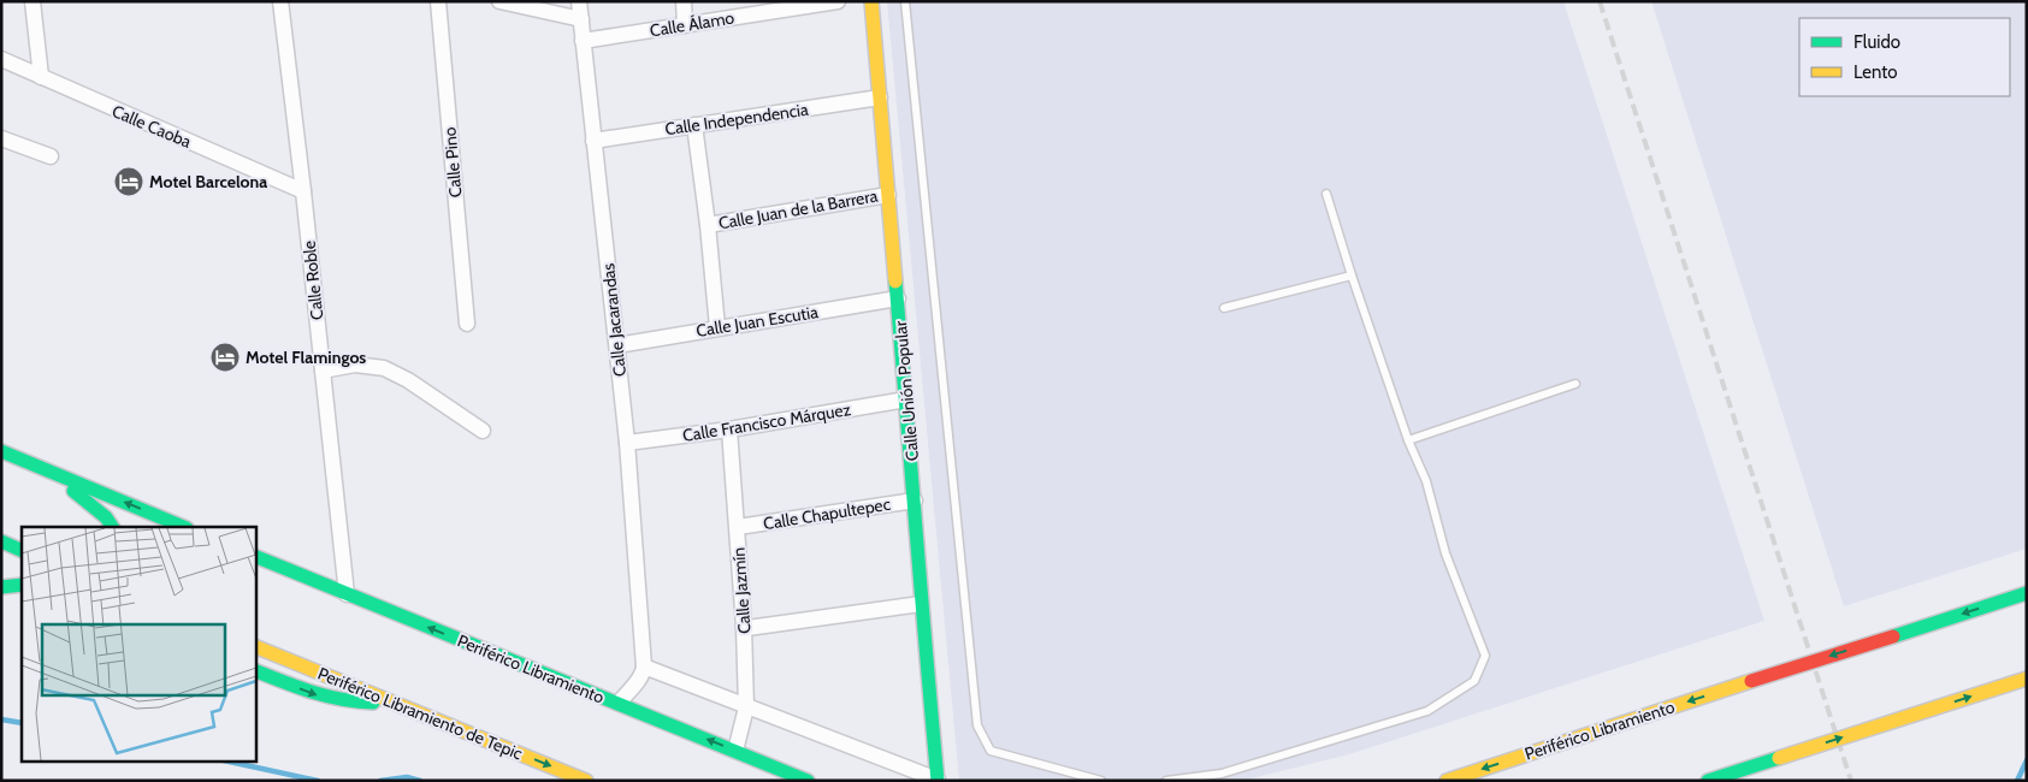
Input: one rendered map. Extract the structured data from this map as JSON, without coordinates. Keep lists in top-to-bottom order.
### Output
{
  "streets": {
    "main road": ["Calle Unión Popular", "Periférico Libramiento", "Periférico Libramiento de Tepic"],
    "street": [
      "Calle Álamo",
      "Calle Independencia",
      "Calle Caoba",
      "Calle Pino",
      "Calle Juan de la Barrera",
      "Calle Roble",
      "Calle Jacarandas",
      "Calle Juan Escutia",
      "Calle Francisco Márquez",
      "Calle Chapultepec",
      "Calle Jazmín"
    ]
  },
  "crossings": [
    ["Calle Álamo", "Calle Jacarandas"],
    ["Calle Independencia", "Calle Jacarandas"],
    ["Calle Independencia", "Calle Unión Popular"],
    ["Calle Caoba", "Calle Roble"],
    ["Calle Juan de la Barrera", "Calle Unión Popular"],
    ["Calle Roble", "Periférico Libramiento"],
    ["Calle Jacarandas", "Calle Juan Escutia"],
    ["Calle Jacarandas", "Calle Francisco Márquez"],
    ["Calle Juan Escutia", "Calle Unión Popular"],
    ["Calle Unión Popular", "Calle Francisco Márquez"],
    ["Calle Unión Popular", "Calle Chapultepec"],
    ["Calle Francisco Márquez", "Calle Jazmín"],
    ["Calle Chapultepec", "Calle Jazmín"],
    ["Calle Jazmín", "Periférico Libramiento"]
  ],
  "one_way": ["Periférico Libramiento de Tepic"],
  "places": {
    "hotel": ["Motel Barcelona", "Motel Flamingos"]
  },
  "legend": ["Fluido", "Lento"]
}
